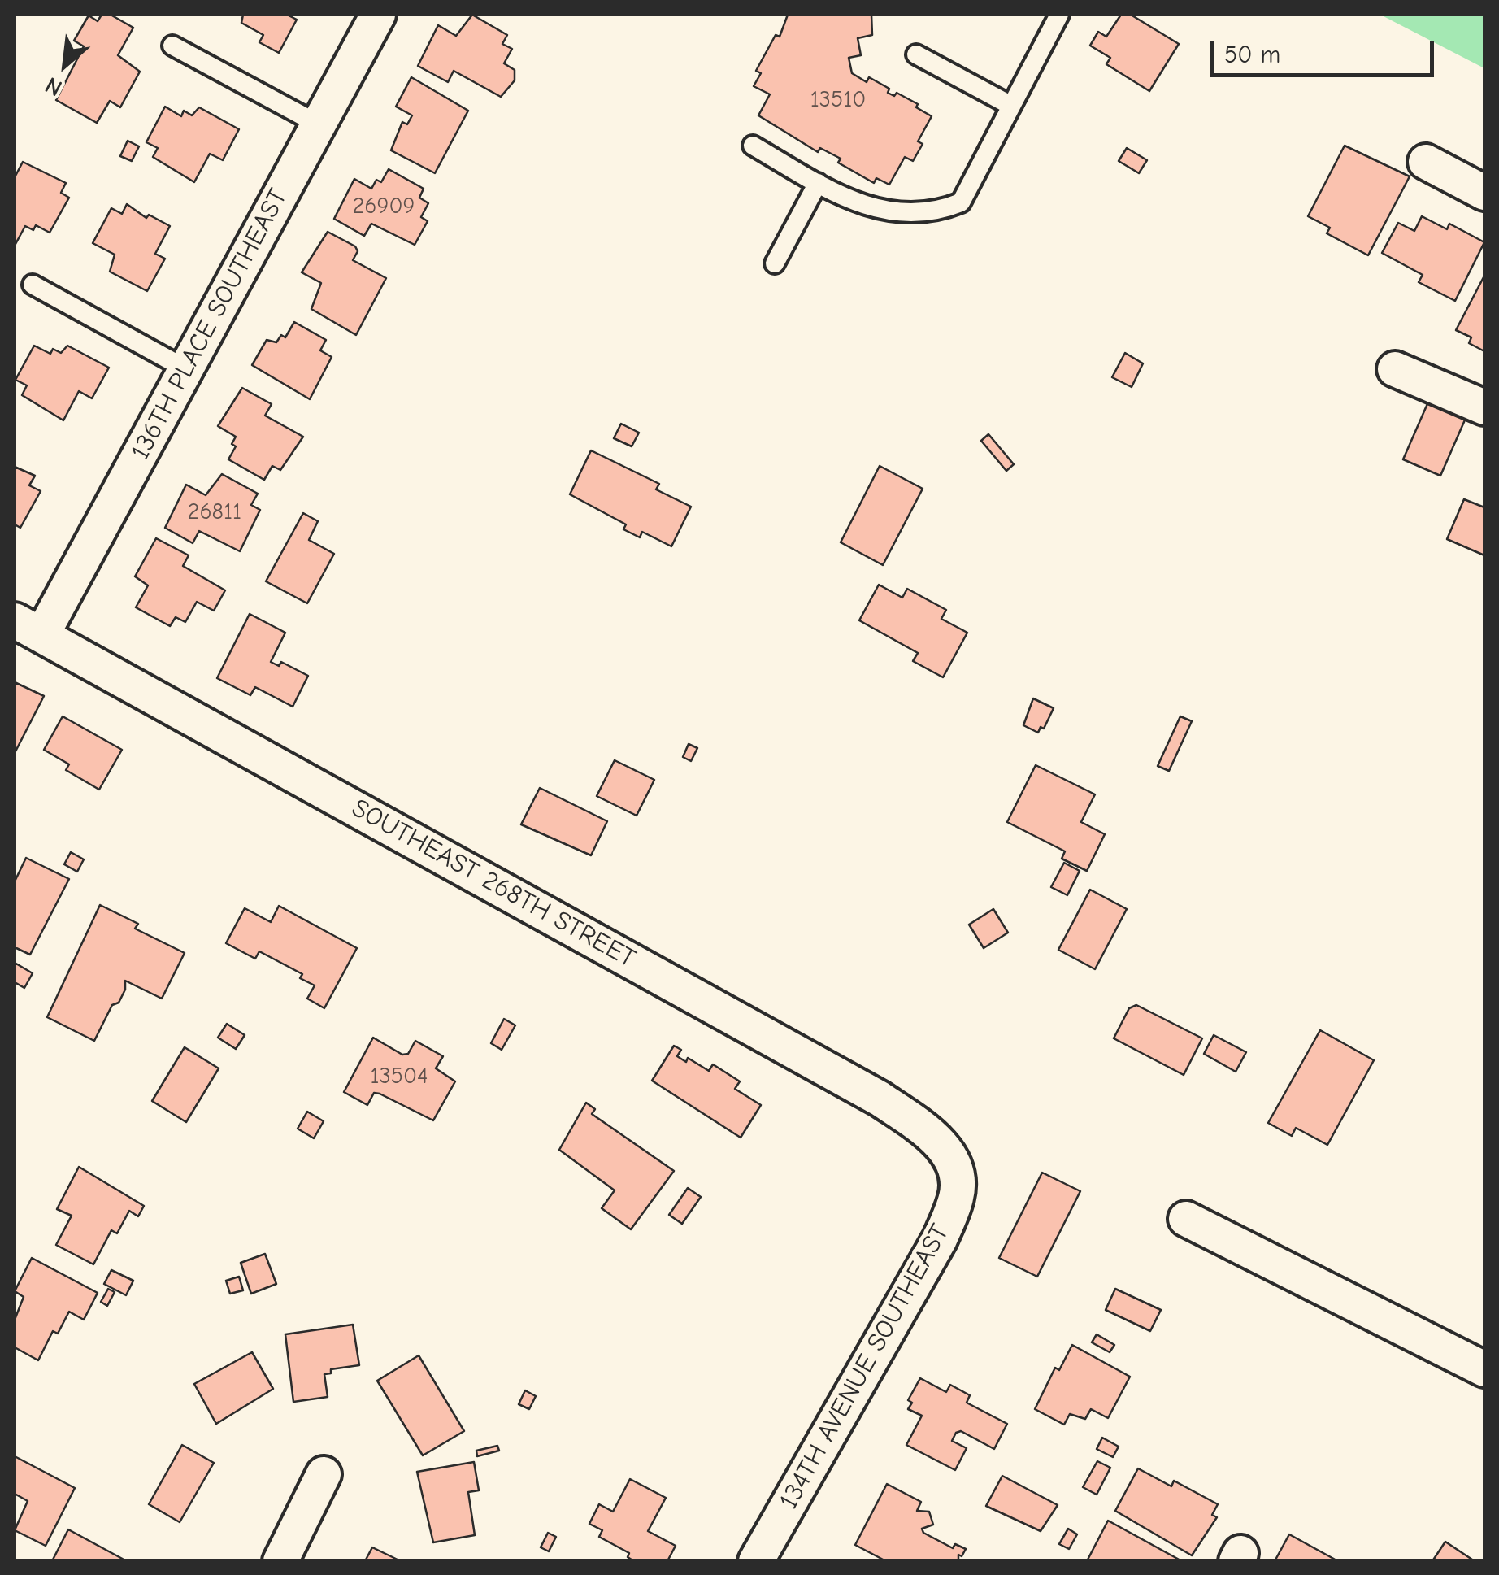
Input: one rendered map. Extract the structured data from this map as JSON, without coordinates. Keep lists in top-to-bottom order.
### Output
{
  "streets": {
    "street": ["136TH PLACE SOUTHEAST", "SOUTHEAST 268TH STREET", "134TH AVENUE SOUTHEAST"]
  },
  "crossings": [
    ["136TH PLACE SOUTHEAST", "SOUTHEAST 268TH STREET"],
    ["SOUTHEAST 268TH STREET", "134TH AVENUE SOUTHEAST"]
  ],
  "house_numbers": [
    "13510",
    "26909",
    "26811",
    "13504"
  ],
  "scale_bar": "50 m",
  "north": "bottom left"
}
